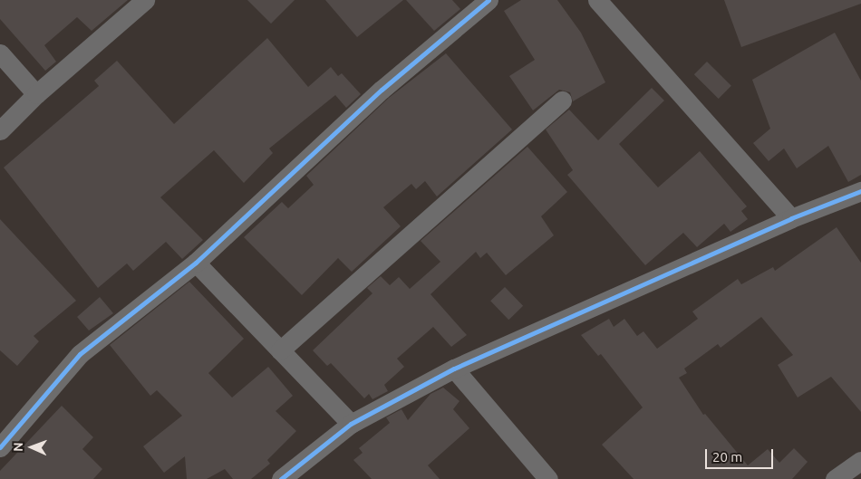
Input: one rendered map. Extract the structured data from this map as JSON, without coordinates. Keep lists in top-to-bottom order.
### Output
{
  "scale_bar": "20 m",
  "north": "left"
}
